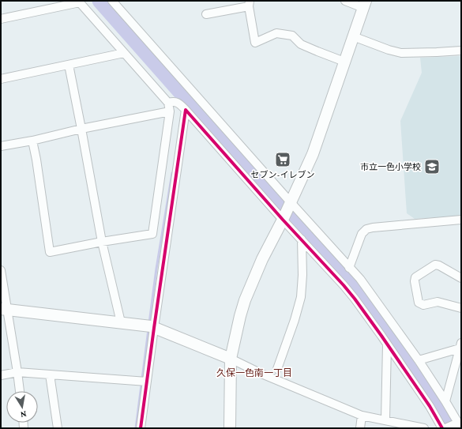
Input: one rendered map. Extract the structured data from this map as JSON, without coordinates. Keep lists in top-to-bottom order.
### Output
{
  "districts": ["久保一色南一丁目"],
  "places": {
    "supermarket": ["セブン-イレブン"],
    "school or university": ["市立一色小学校"]
  },
  "north": "bottom"
}
